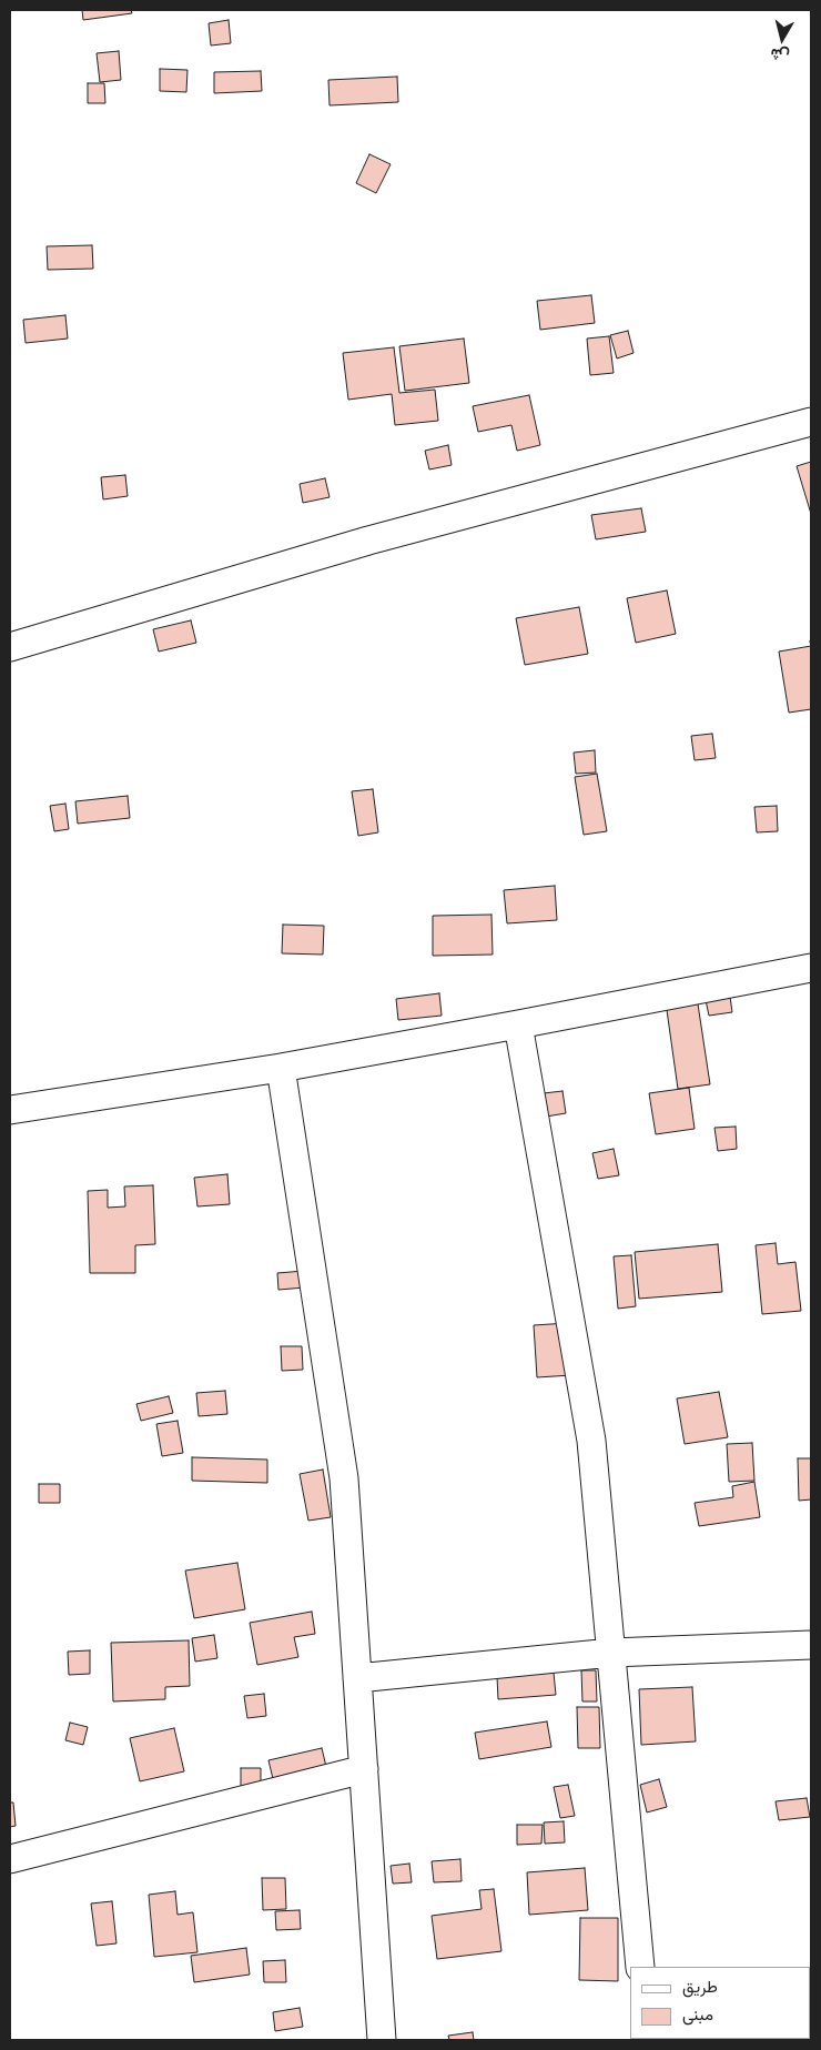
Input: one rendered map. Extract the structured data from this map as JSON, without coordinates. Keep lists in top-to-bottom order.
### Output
{
  "legend": ["طريق", "مبنى"],
  "north": "bottom"
}
